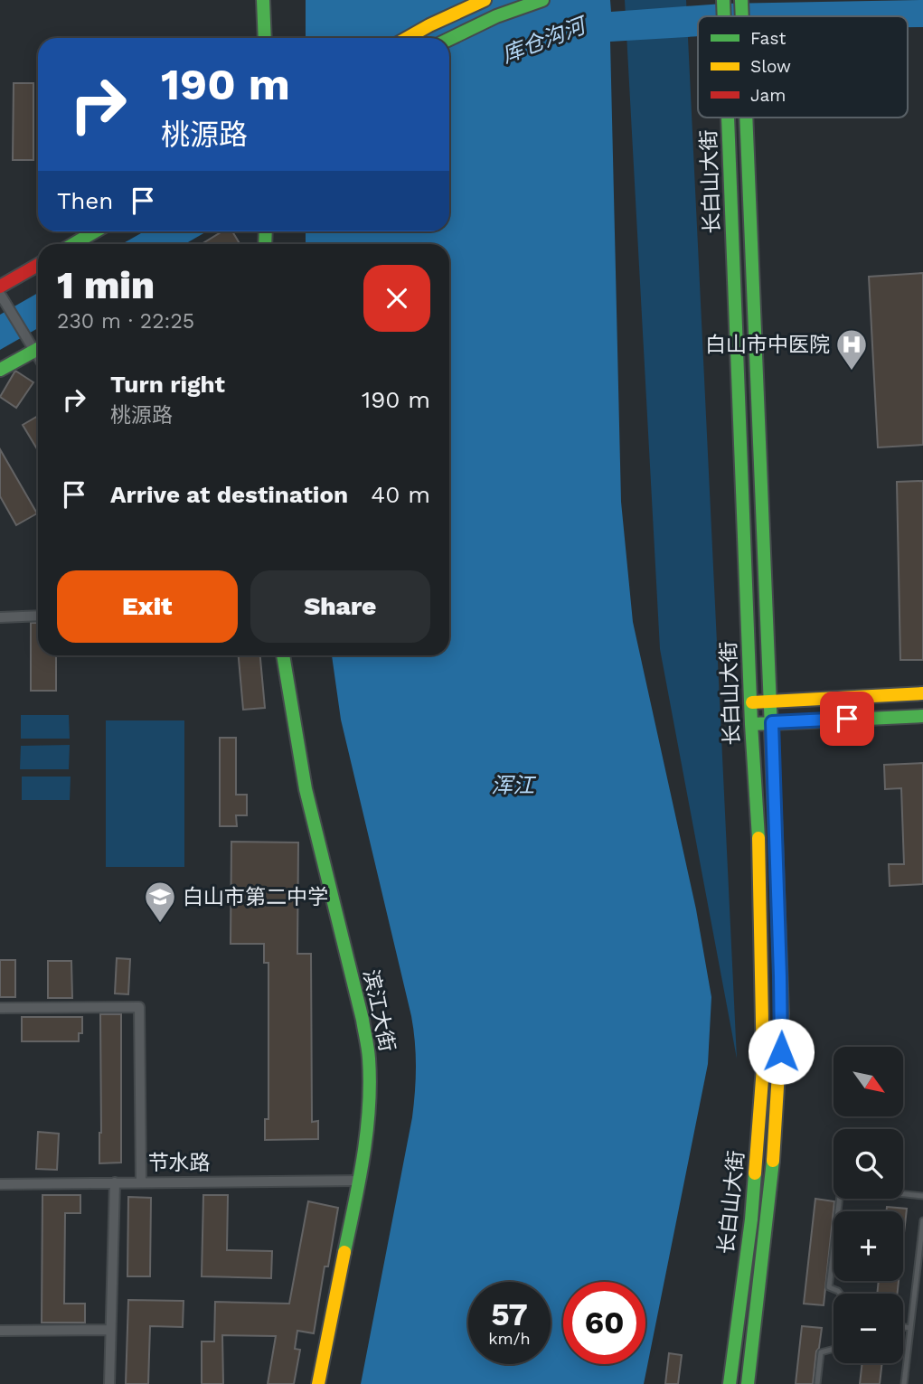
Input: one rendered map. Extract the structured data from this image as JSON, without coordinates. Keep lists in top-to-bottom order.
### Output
{
  "streets": {
    "main road": ["长白山大街", "滨江大街"],
    "street": ["节水路"]
  },
  "crossings": [
    ["滨江大街", "节水路"]
  ],
  "water": ["库仓沟河", "浑江"],
  "places": {
    "hospital": ["白山市中医院"],
    "school or university": ["白山市第二中学"]
  },
  "legend": ["Fast", "Slow", "Jam"],
  "north": "bottom right",
  "page": {
    "turn": ["190 m", "桃源路"],
    "then": "Then",
    "heading": ["1 min", "230 m · 22:25"],
    "list": [
      {
        "name": "Turn right",
        "note": "桃源路",
        "value": "190 m"
      },
      {
        "name": "Arrive at destination",
        "value": "40 m"
      }
    ],
    "buttons": ["Exit", "Share"],
    "map_buttons": ["+", "−"],
    "speed": "57 km/h",
    "limit": "60"
  }
}
